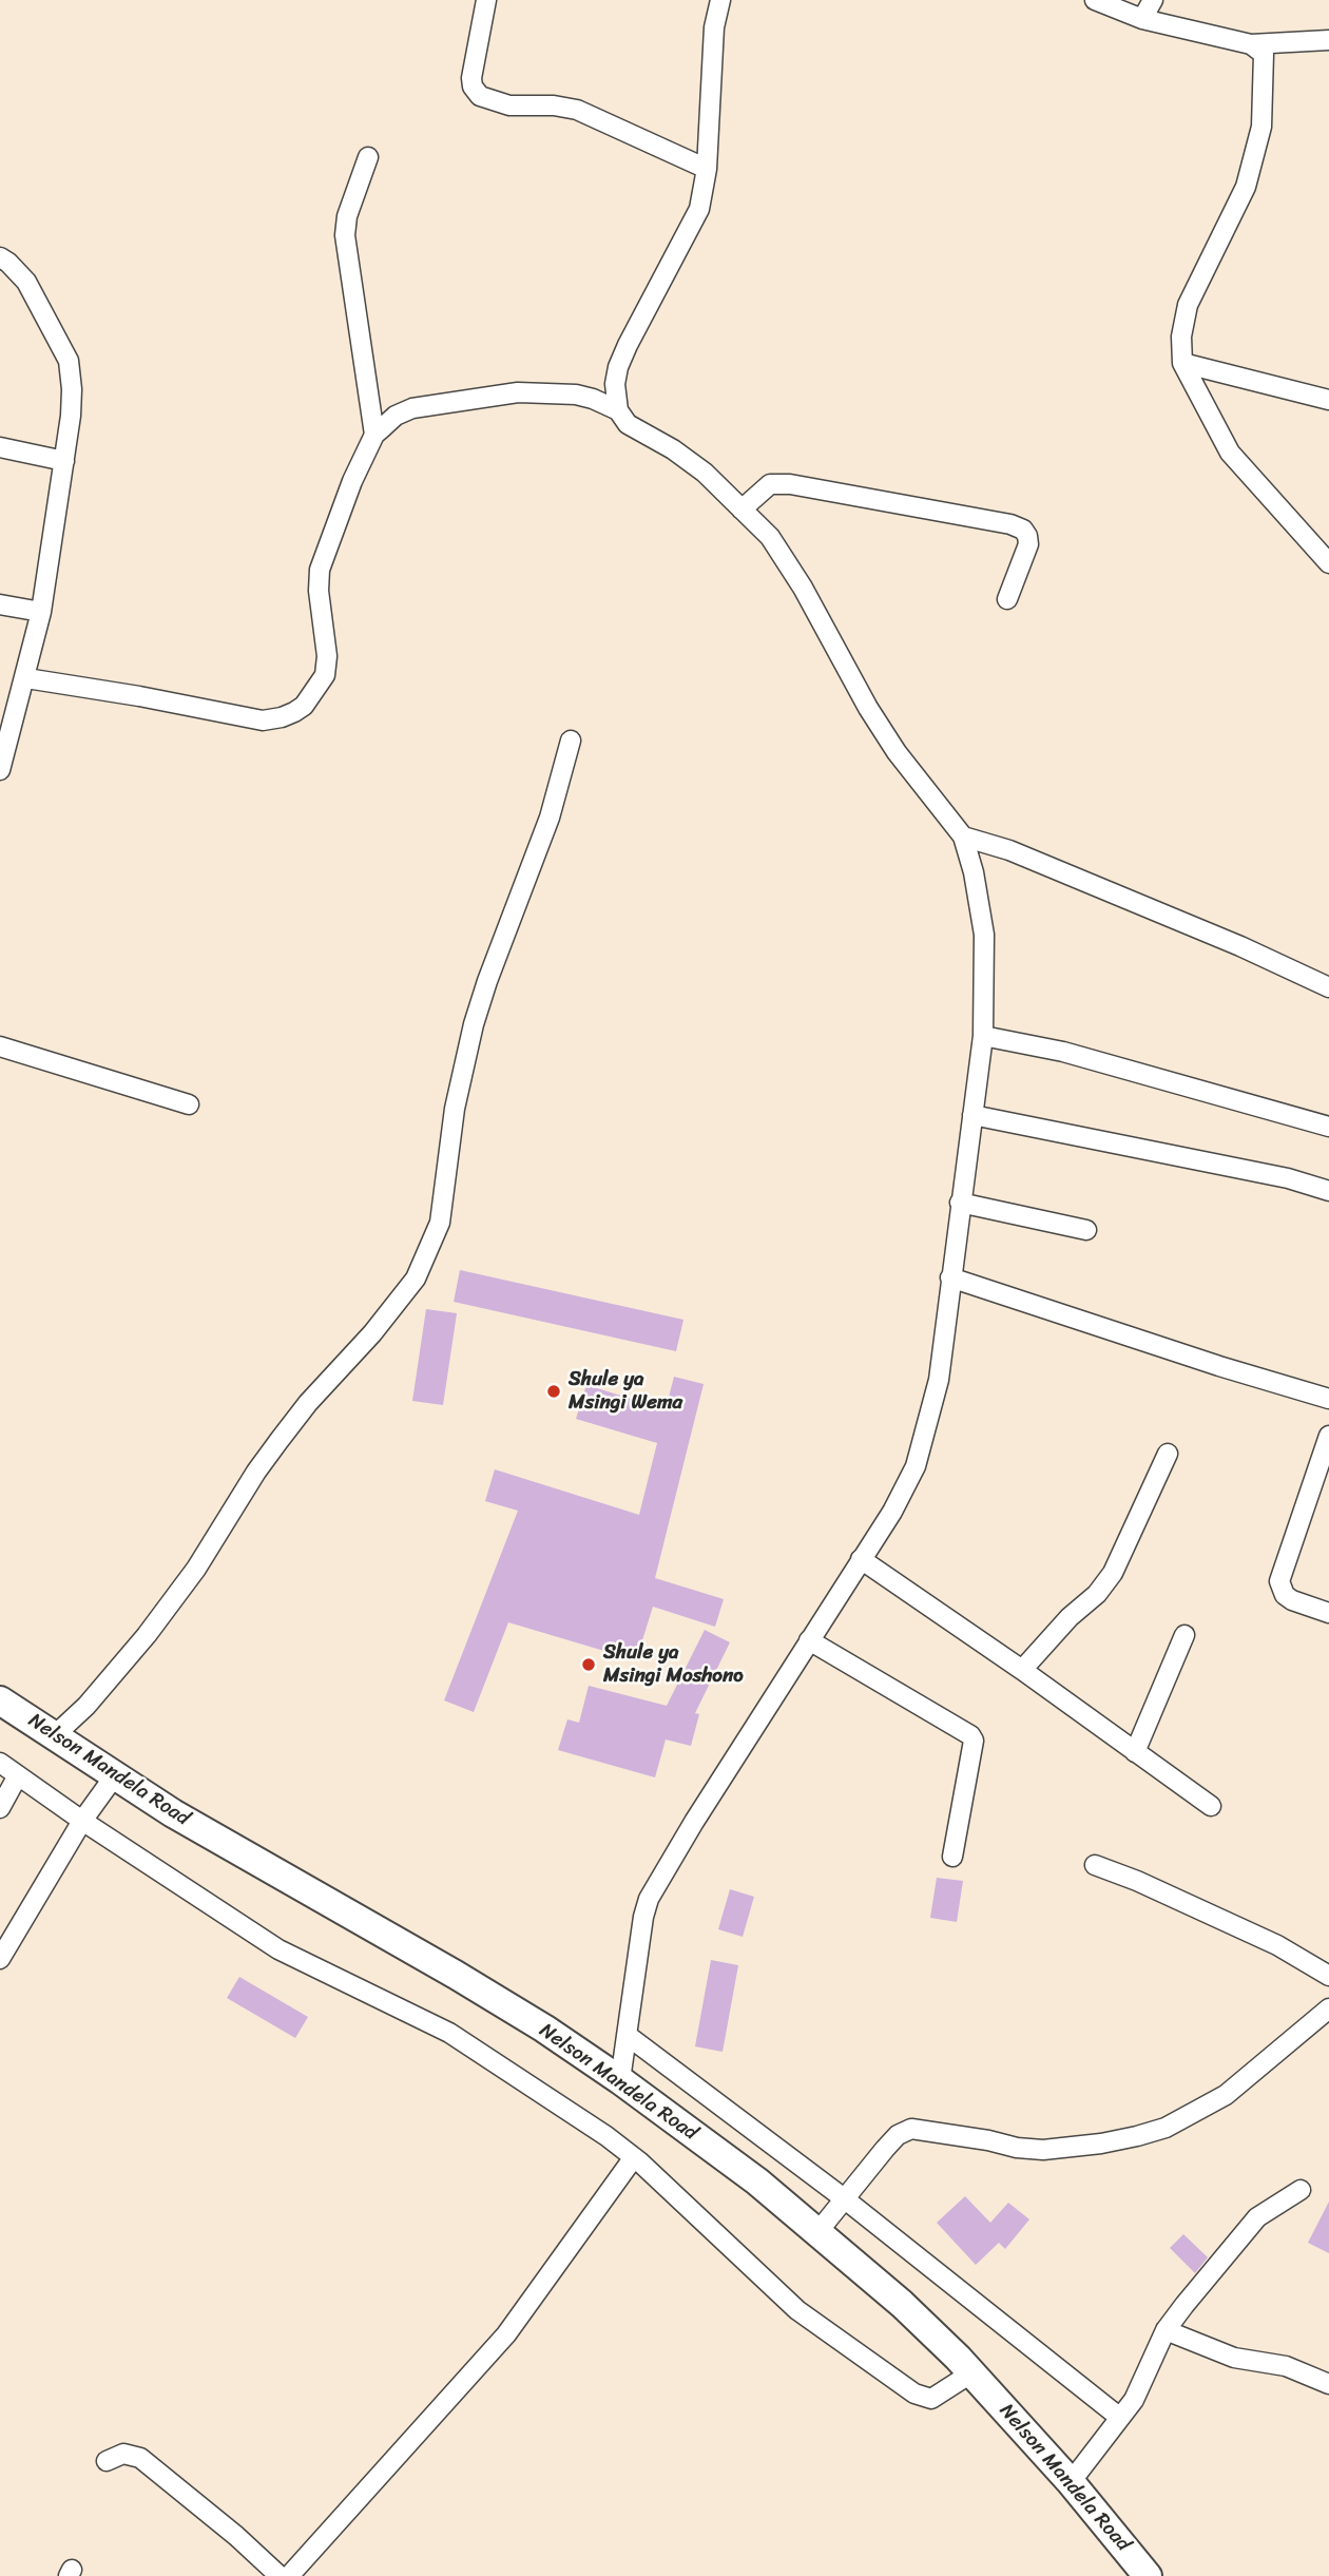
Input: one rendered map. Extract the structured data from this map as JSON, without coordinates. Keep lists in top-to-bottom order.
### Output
{
  "streets": {
    "main road": ["Nelson Mandela Road"]
  },
  "places": ["Shule ya Msingi Wema", "Shule ya Msingi Moshono"]
}
